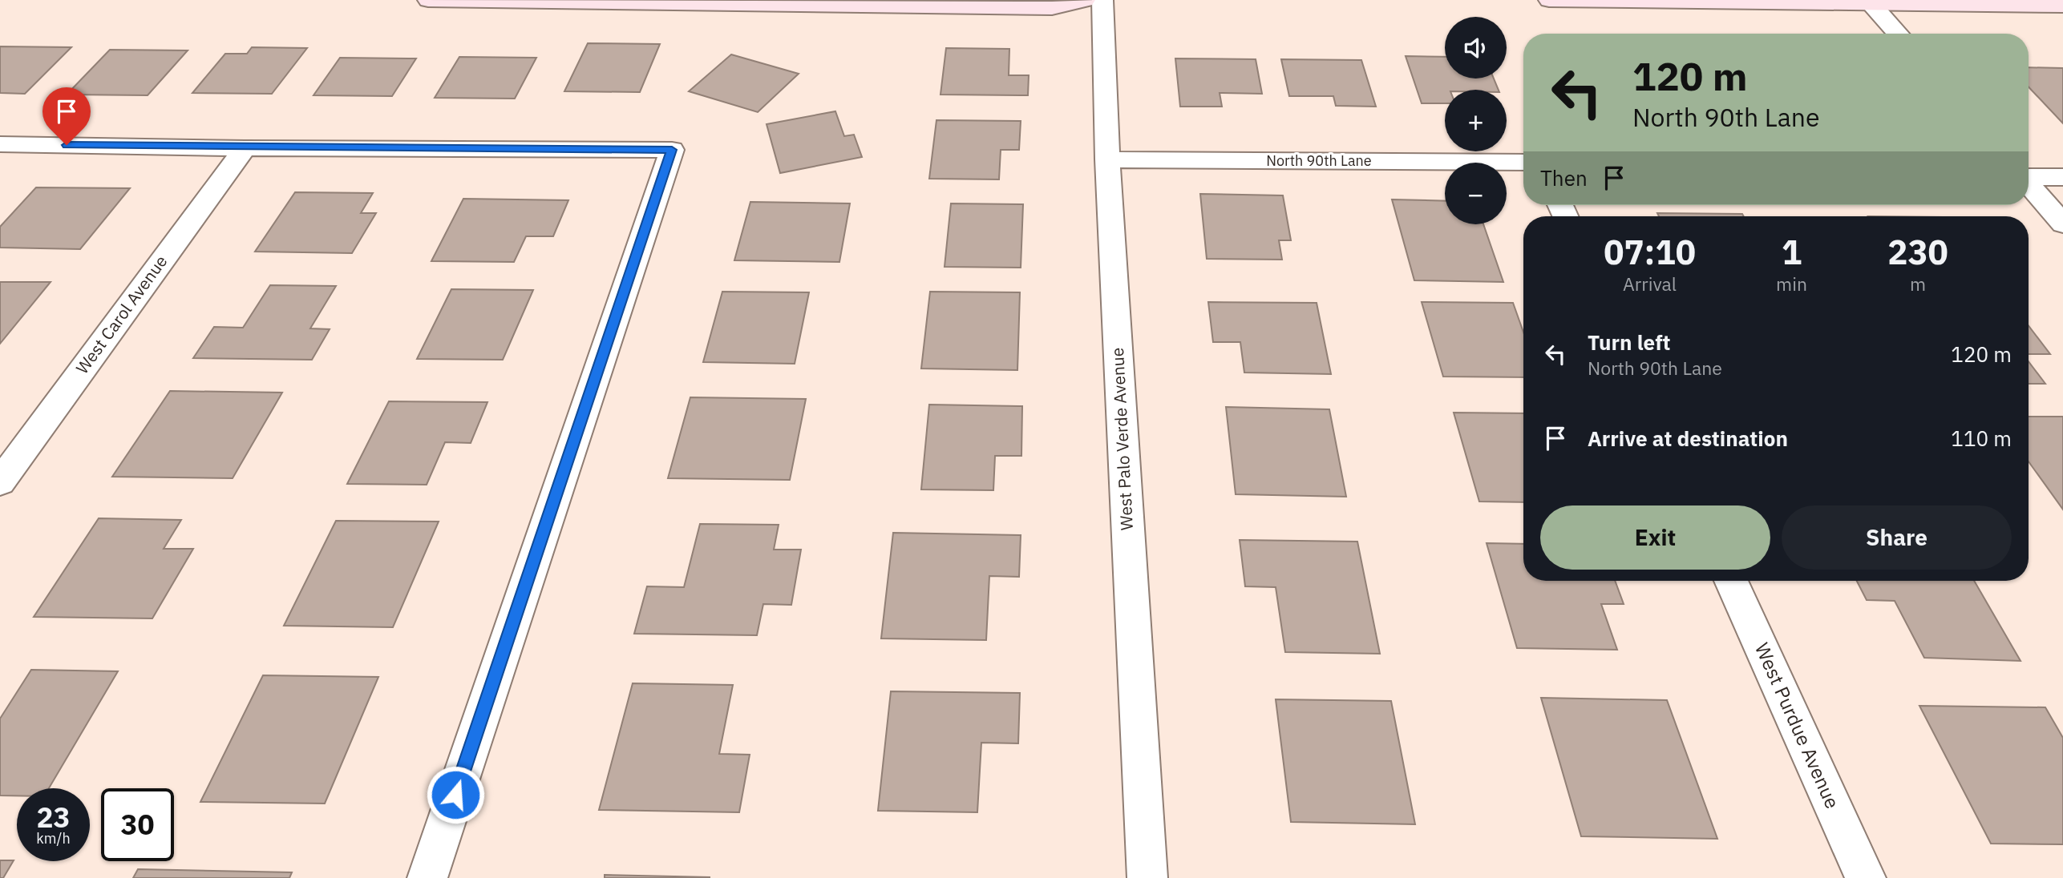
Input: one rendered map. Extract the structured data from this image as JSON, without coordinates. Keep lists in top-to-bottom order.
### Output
{
  "streets": {
    "street": [
      "North 90th Lane",
      "West Carol Avenue",
      "West Palo Verde Avenue",
      "West Purdue Avenue"
    ]
  },
  "crossings": [
    ["North 90th Lane", "West Palo Verde Avenue"]
  ],
  "page": {
    "map_buttons": ["+", "−"],
    "turn": ["120 m", "North 90th Lane"],
    "then": "Then",
    "eta": [
      "07:10",
      "Arrival",
      "1",
      "min",
      "230",
      "m"
    ],
    "list": [
      {
        "name": "Turn left",
        "note": "North 90th Lane",
        "value": "120 m"
      },
      {
        "name": "Arrive at destination",
        "value": "110 m"
      }
    ],
    "buttons": ["Exit", "Share"],
    "speed": "23 km/h",
    "limit": "30"
  }
}
